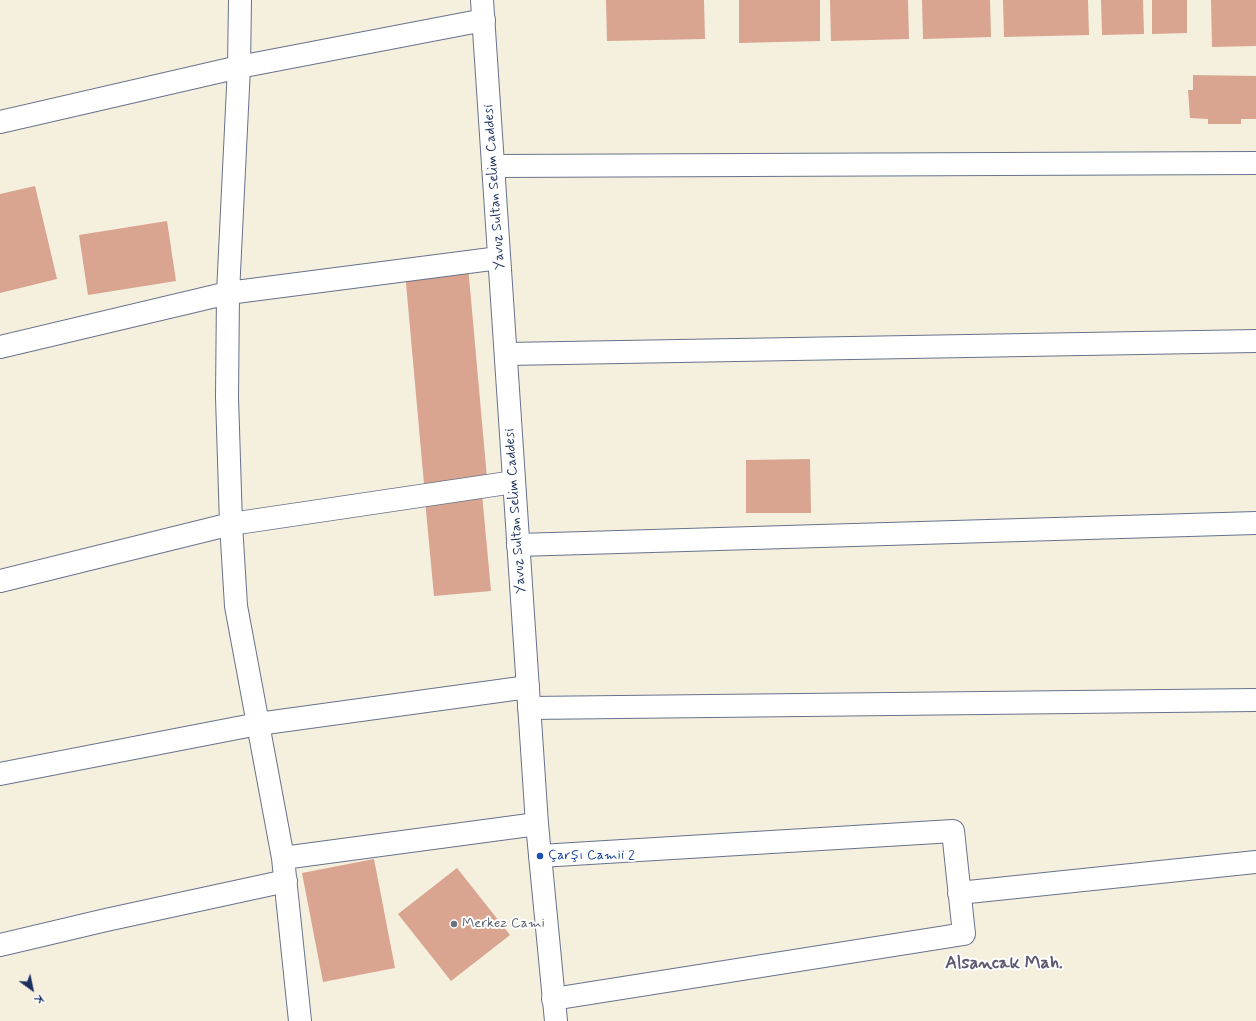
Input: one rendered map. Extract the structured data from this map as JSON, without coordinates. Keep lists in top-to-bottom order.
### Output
{
  "streets": {
    "street": ["Yavuz Sultan Selim Caddesi"]
  },
  "districts": ["Alsancak Mah."],
  "places": ["Çarşı Camii 2", "Merkez Cami"],
  "north": "bottom right"
}
